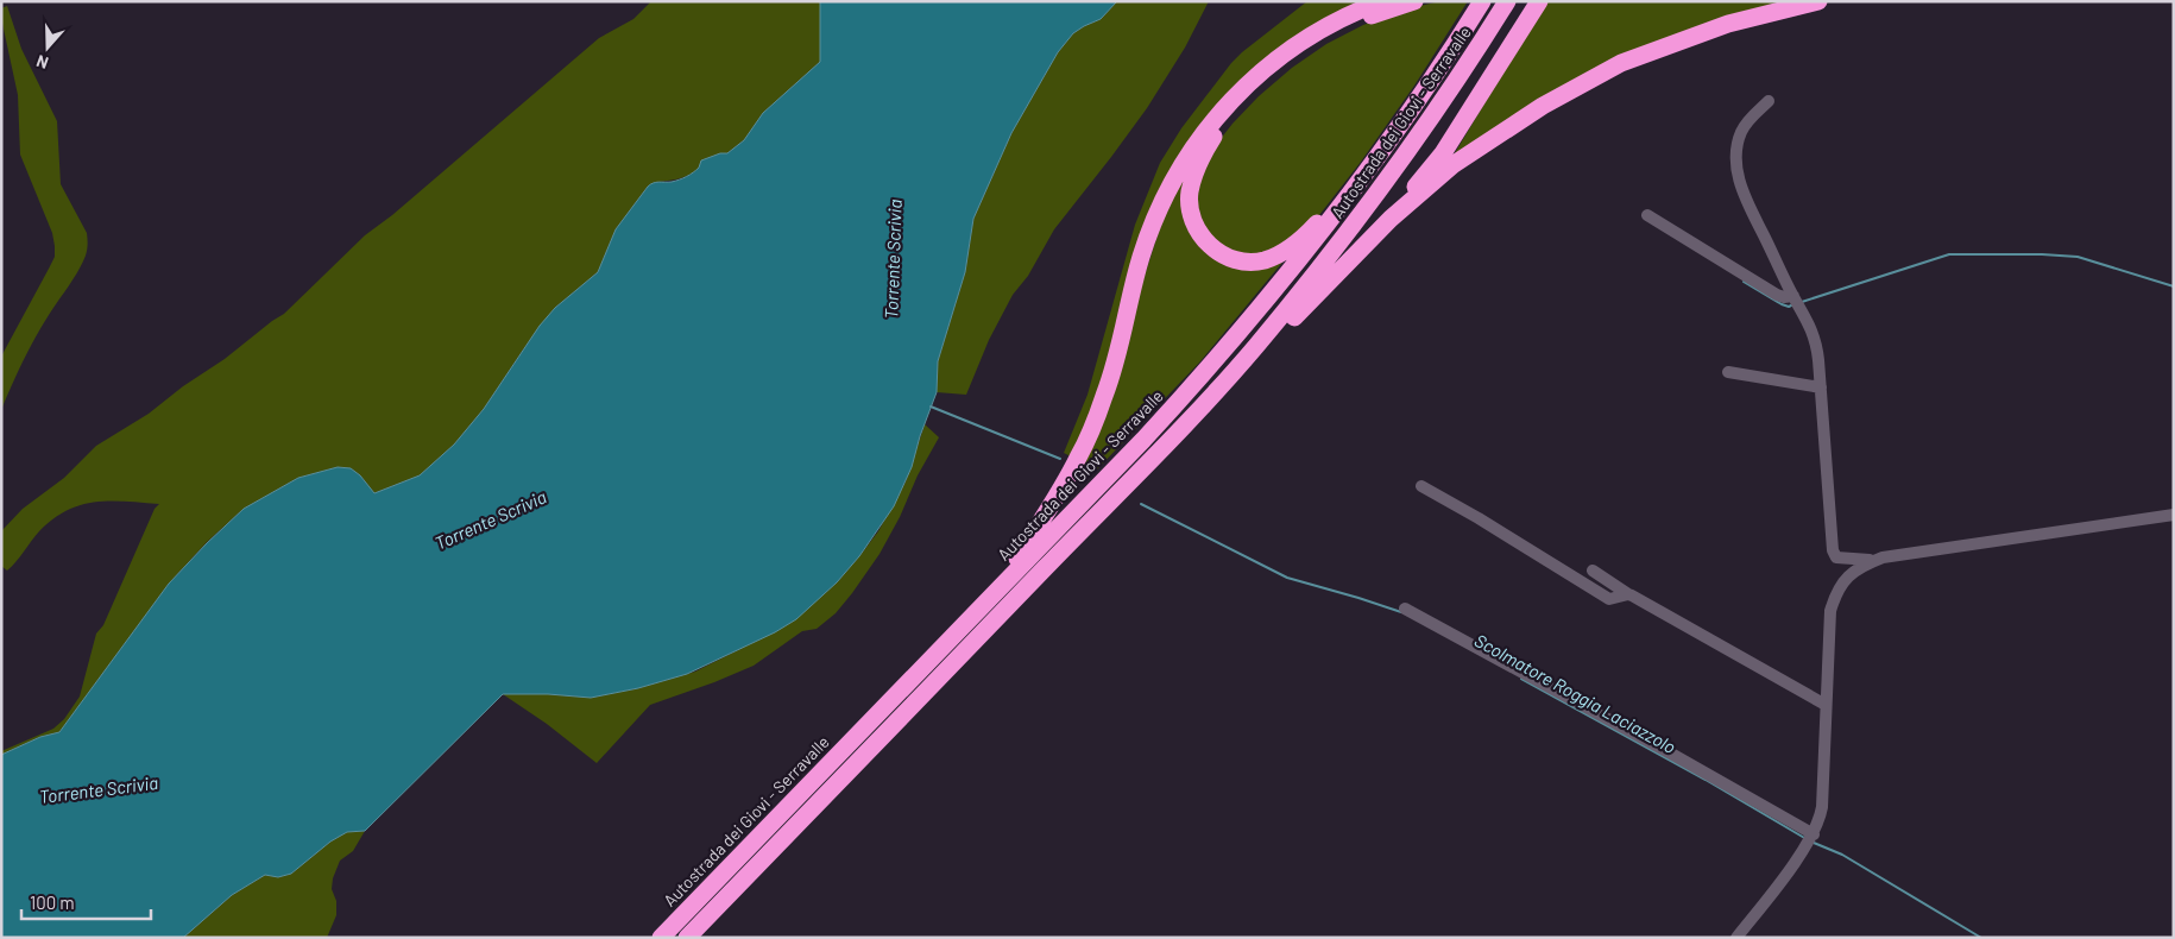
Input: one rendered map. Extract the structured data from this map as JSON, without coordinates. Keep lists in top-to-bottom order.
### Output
{
  "streets": {
    "highway": ["Autostrada dei Giovi - Serravalle"]
  },
  "water": ["Torrente Scrivia", "Scolmatore Roggia Laciazzolo"],
  "scale_bar": "100 m",
  "north": "bottom"
}
